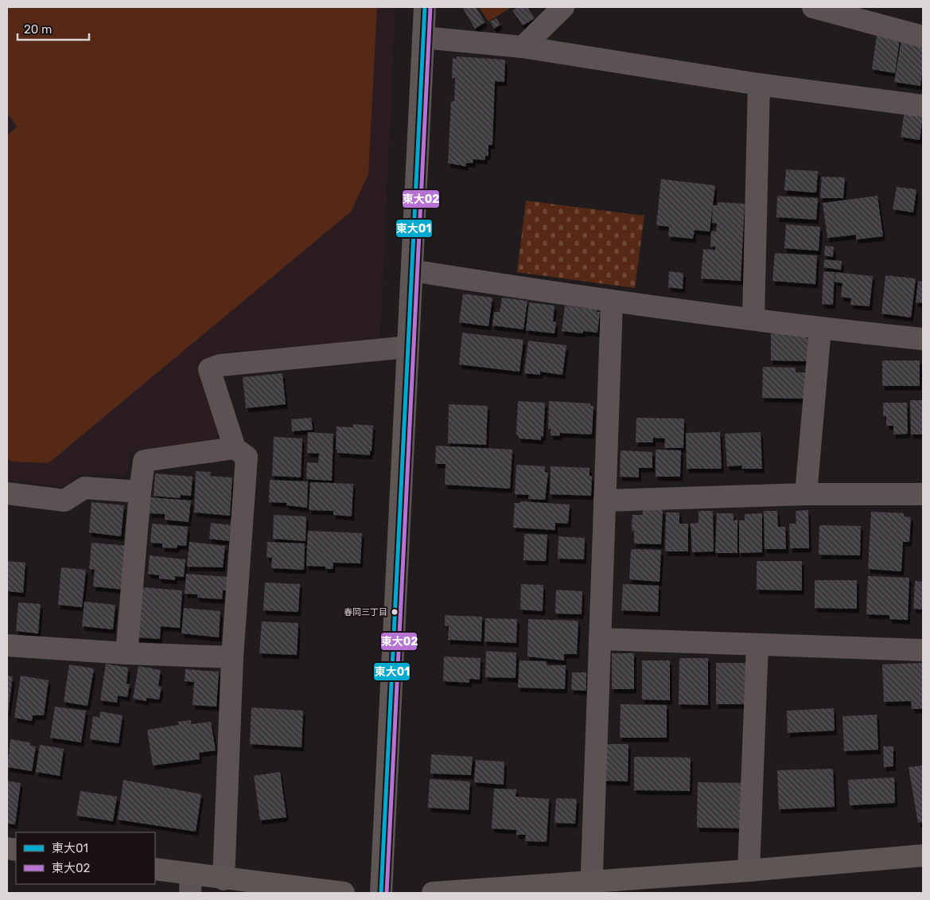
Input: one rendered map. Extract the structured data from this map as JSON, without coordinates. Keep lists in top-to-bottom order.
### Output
{
  "places": ["春岡三丁目"],
  "lines": ["transit line 東大01", "transit line 東大02"],
  "legend": ["東大01", "東大02"],
  "scale_bar": "20 m"
}
